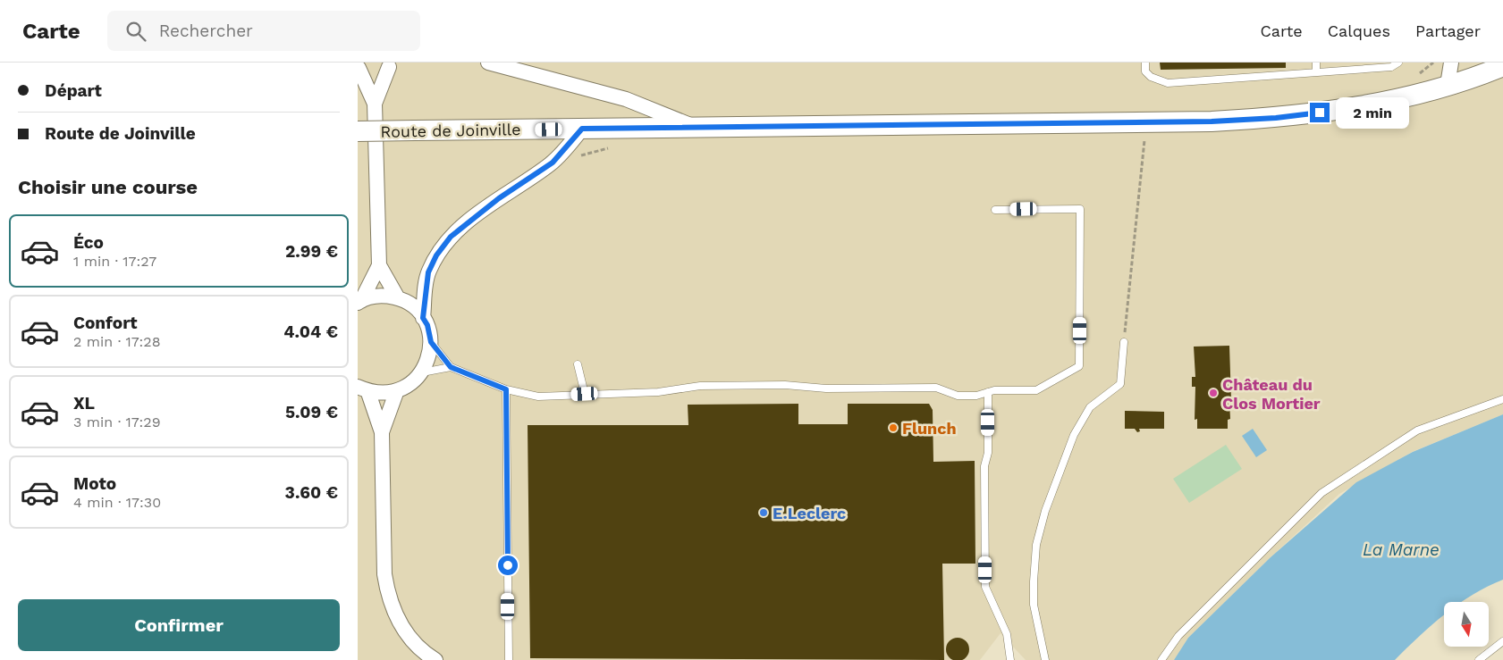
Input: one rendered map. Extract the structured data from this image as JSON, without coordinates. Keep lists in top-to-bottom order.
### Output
{
  "streets": {
    "main road": ["Route de Joinville"]
  },
  "water": ["La Marne"],
  "places": ["Château du Clos Mortier", "Flunch", "E.Leclerc"],
  "north": "bottom",
  "page": {
    "header": "Carte",
    "search": "Rechercher",
    "nav": ["Carte", "Calques", "Partager"],
    "banner": ["Départ", "Route de Joinville"],
    "bubble": "2 min",
    "heading": "Choisir une course",
    "list": [
      {
        "name": "Éco",
        "note": "1 min · 17:27",
        "value": "2.99 €"
      },
      {
        "name": "Confort",
        "note": "2 min · 17:28",
        "value": "4.04 €"
      },
      {
        "name": "XL",
        "note": "3 min · 17:29",
        "value": "5.09 €"
      },
      {
        "name": "Moto",
        "note": "4 min · 17:30",
        "value": "3.60 €"
      }
    ],
    "buttons": "Confirmer"
  }
}
